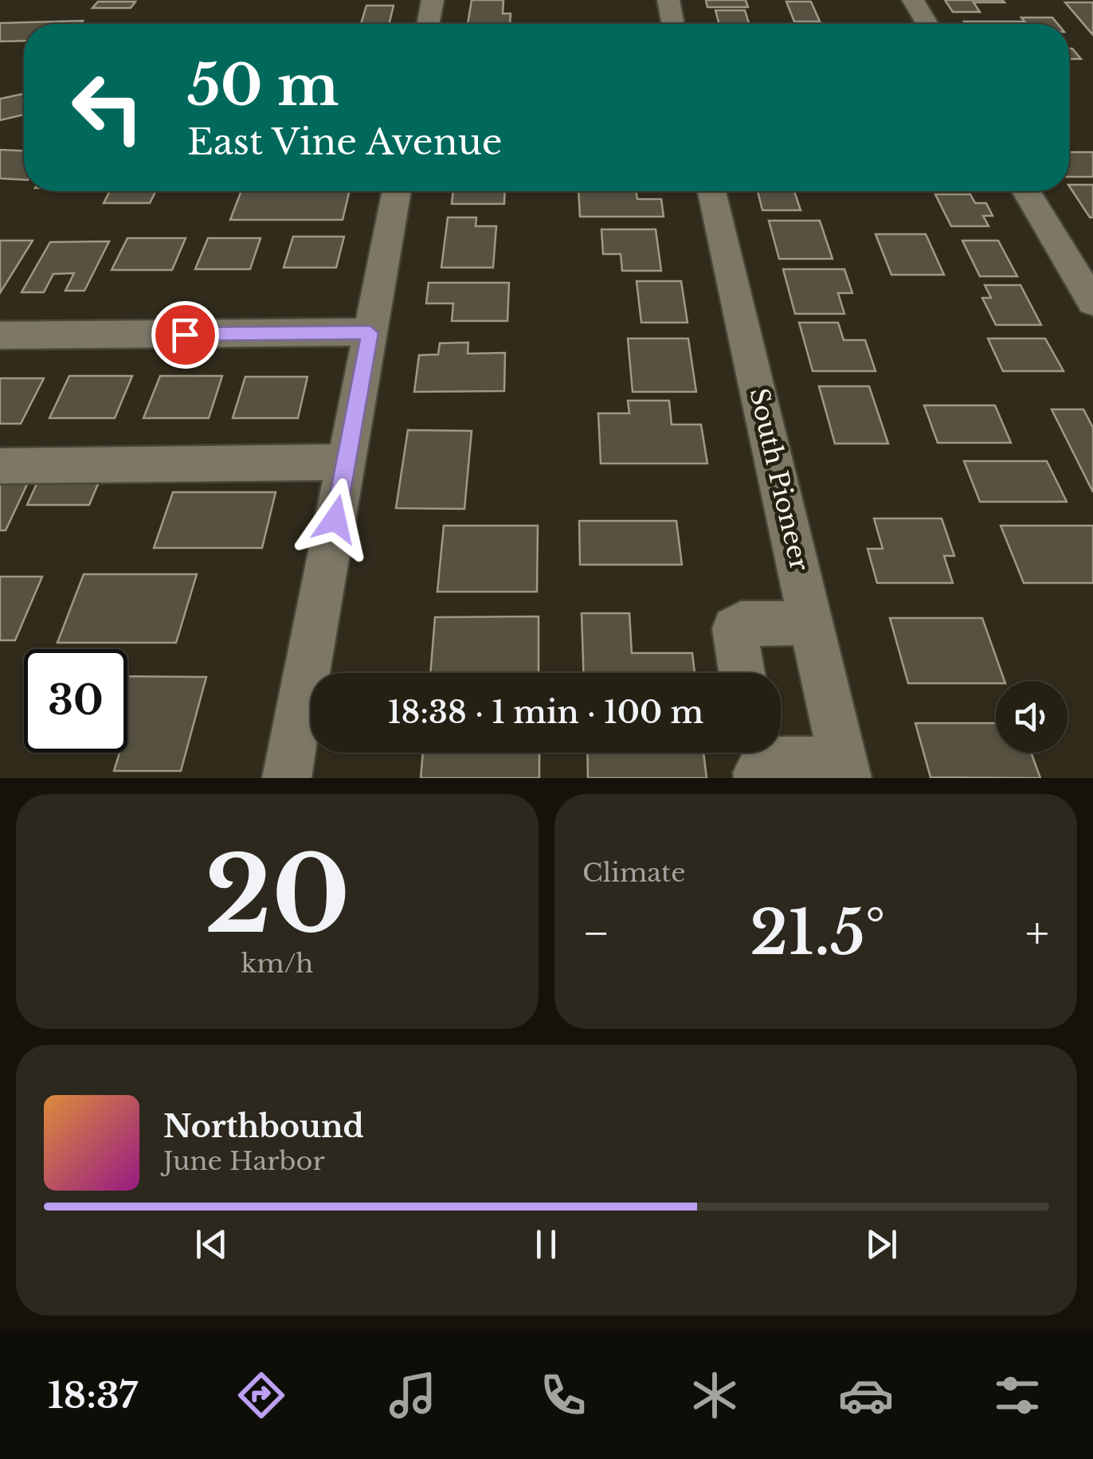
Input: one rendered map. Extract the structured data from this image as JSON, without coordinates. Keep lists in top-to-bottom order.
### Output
{
  "streets": {
    "street": ["South Pioneer"]
  },
  "page": {
    "turn": ["50 m", "East Vine Avenue"],
    "limit": "30",
    "trip": "18:38 · 1 min · 100 m",
    "tile": [
      ["20", "km/h"],
      "Climate"
    ],
    "heat": ["−", "21.5°", "+"],
    "song": ["Northbound", "June Harbor"],
    "tabs": "18:37"
  }
}
